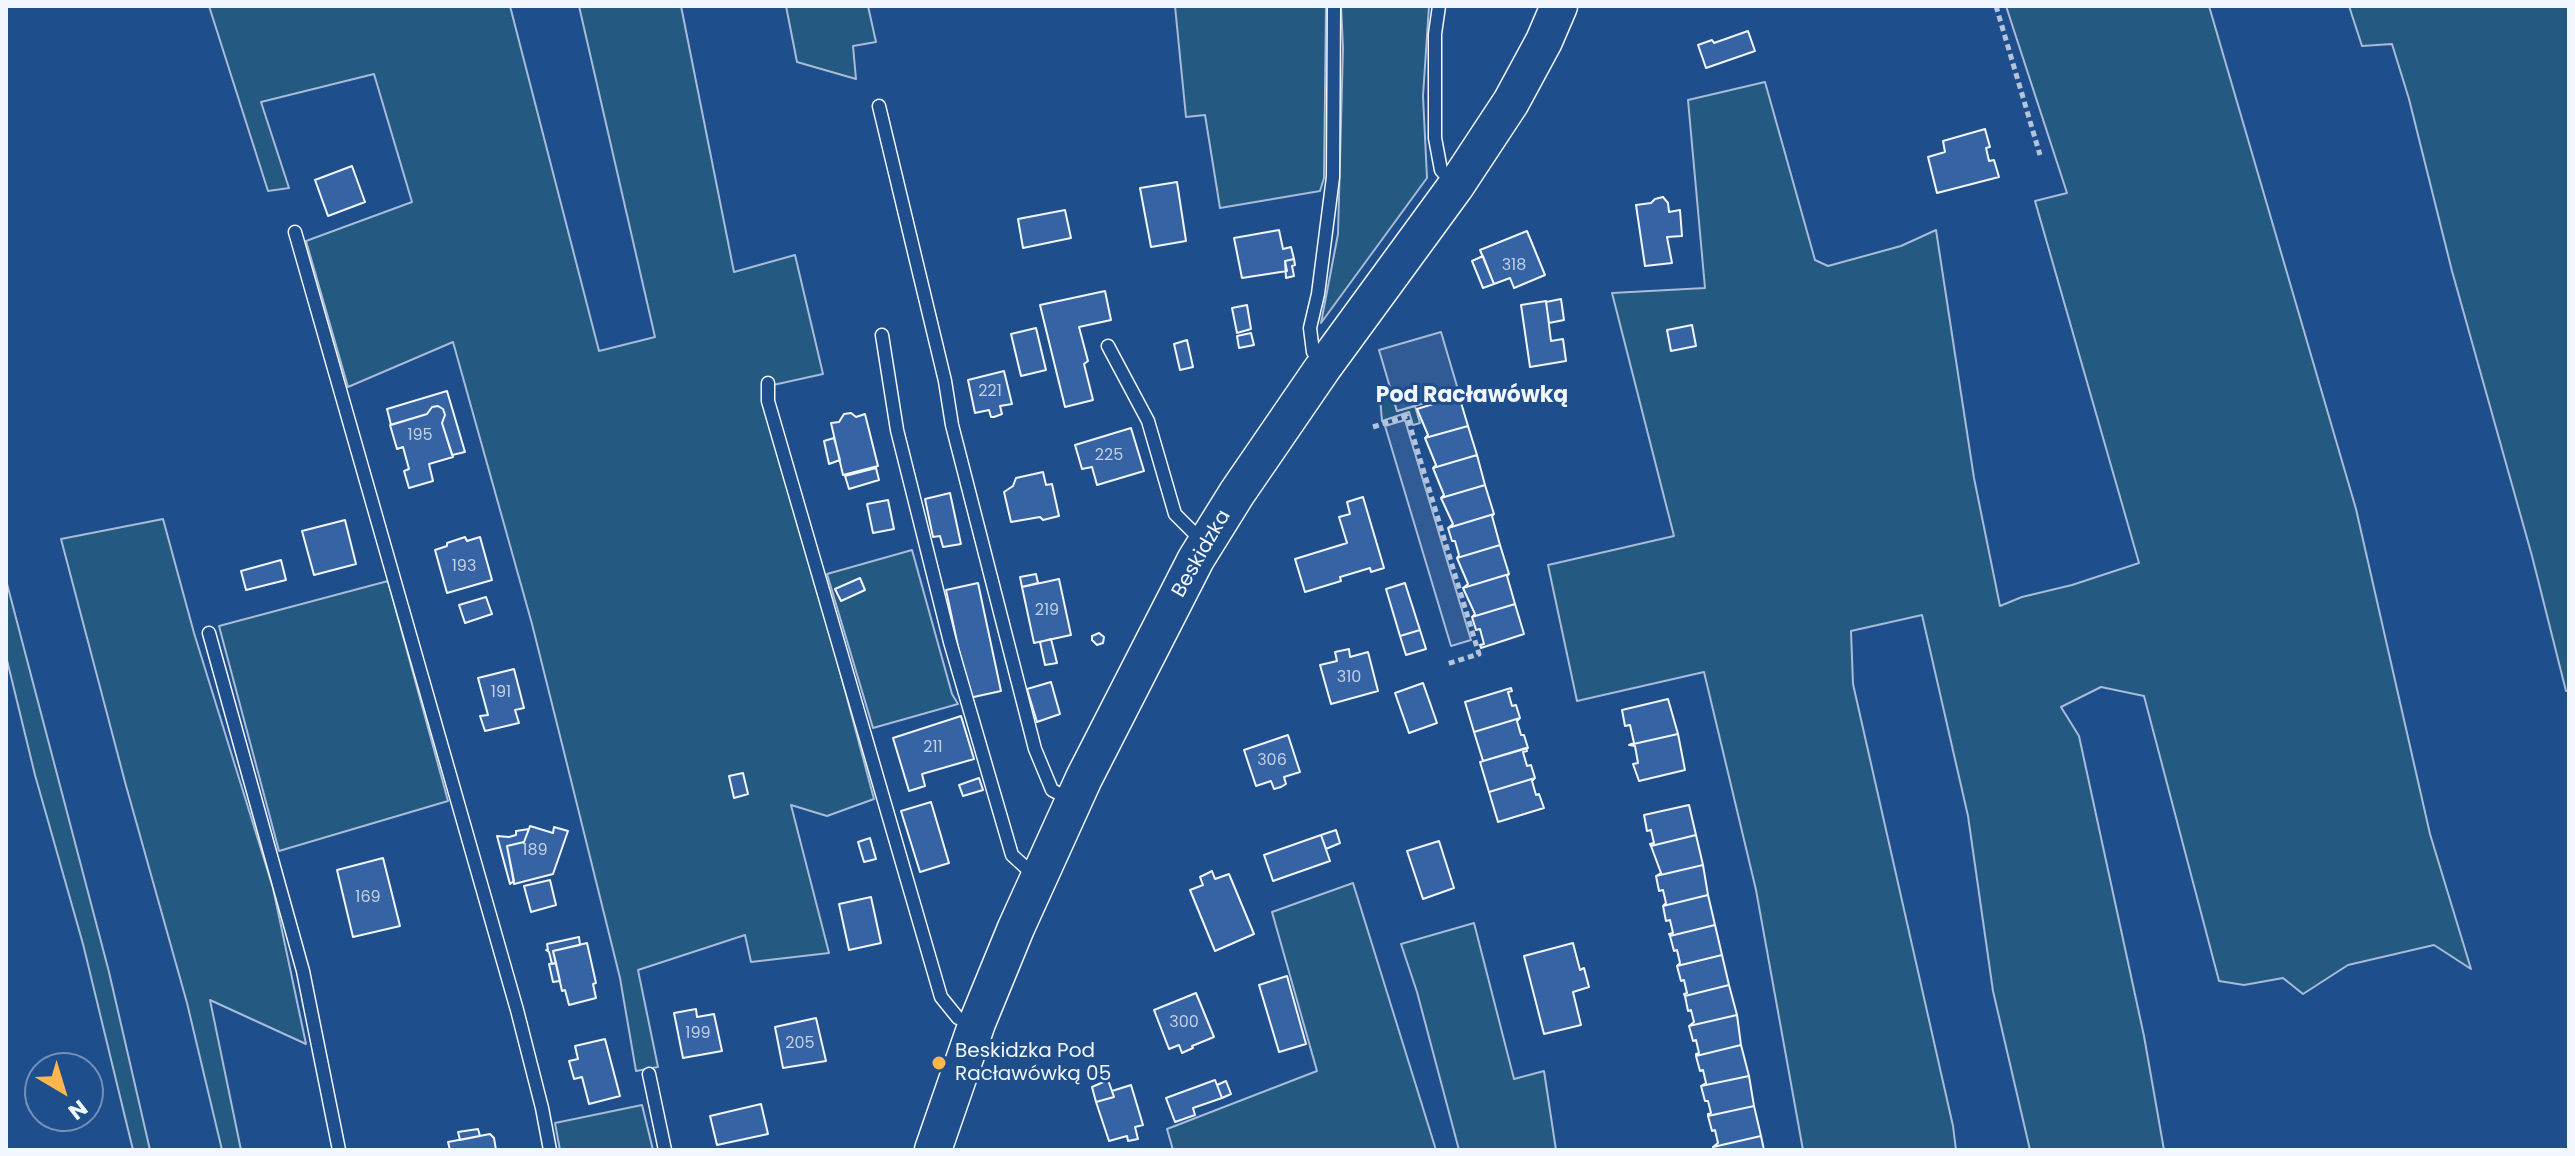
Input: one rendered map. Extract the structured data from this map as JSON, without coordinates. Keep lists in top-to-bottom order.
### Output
{
  "streets": {
    "street": ["Beskidzka"]
  },
  "districts": ["Pod Racławówką"],
  "places": ["Beskidzka Pod Racławówką 05"],
  "house_numbers": [
    "318",
    "221",
    "195",
    "225",
    "193",
    "219",
    "310",
    "191",
    "211",
    "306",
    "189",
    "169",
    "300",
    "199",
    "205"
  ],
  "north": "bottom right"
}
